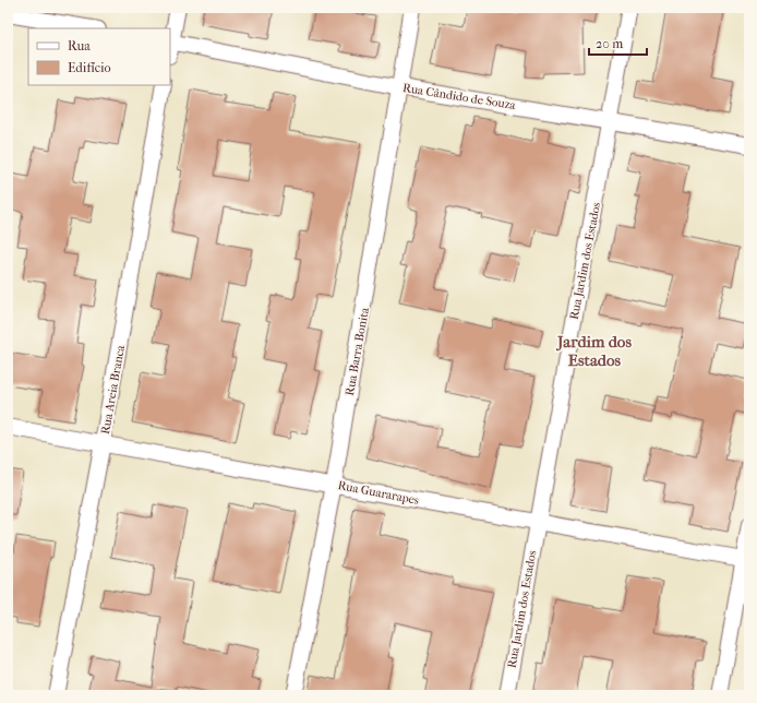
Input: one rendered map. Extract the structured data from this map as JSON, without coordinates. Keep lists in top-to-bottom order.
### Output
{
  "streets": {
    "street": [
      "Rua Cândido de Souza",
      "Rua Jardim dos Estados",
      "Rua Barra Bonita",
      "Rua Areia Branca",
      "Rua Guararapes"
    ]
  },
  "crossings": [
    ["Rua Cândido de Souza", "Rua Jardim dos Estados"],
    ["Rua Cândido de Souza", "Rua Barra Bonita"],
    ["Rua Jardim dos Estados", "Rua Guararapes"],
    ["Rua Barra Bonita", "Rua Guararapes"],
    ["Rua Areia Branca", "Rua Guararapes"]
  ],
  "districts": ["Jardim dos Estados"],
  "legend": ["Rua", "Edifício"],
  "scale_bar": "20 m"
}
